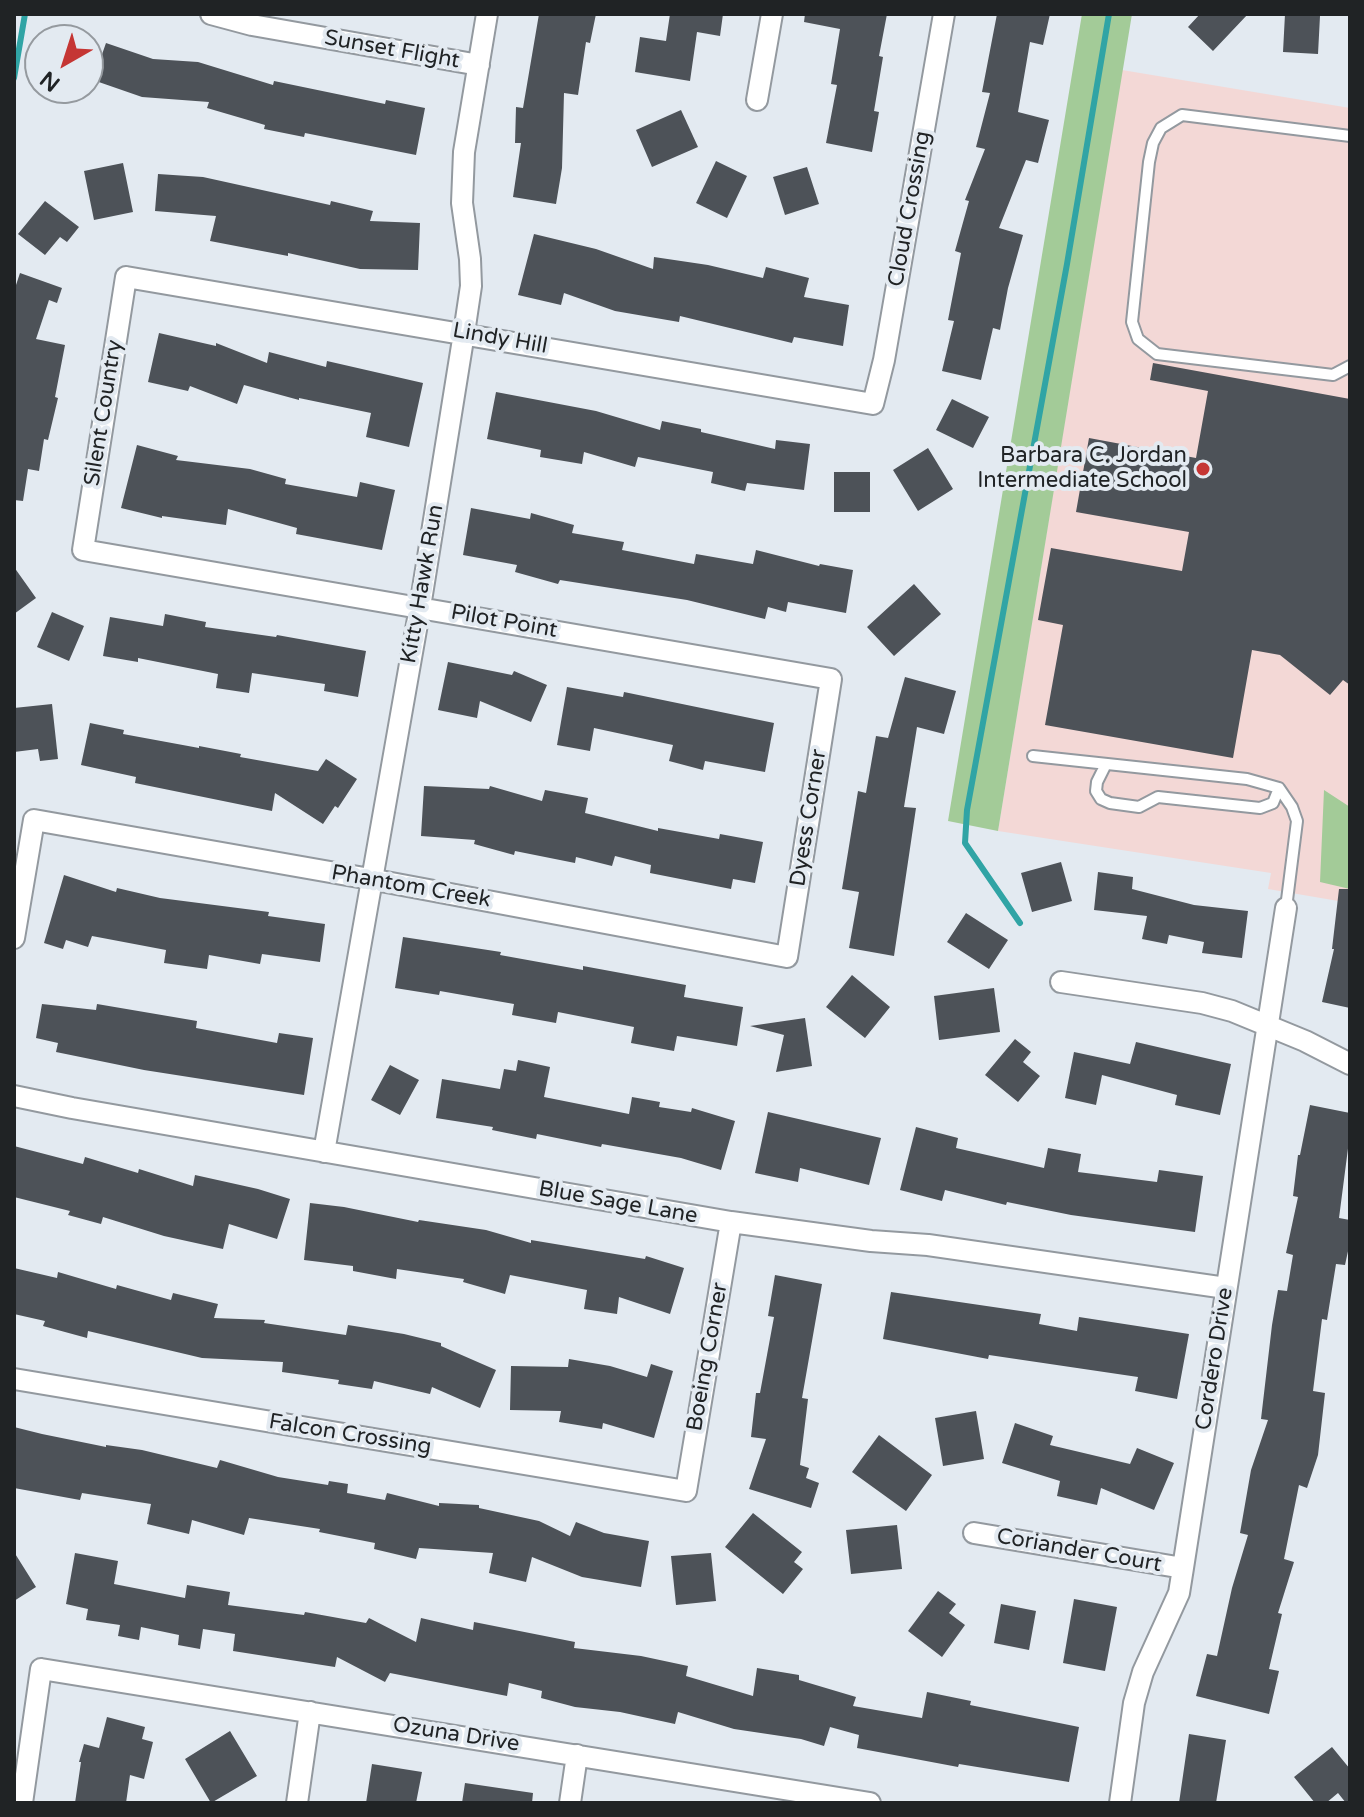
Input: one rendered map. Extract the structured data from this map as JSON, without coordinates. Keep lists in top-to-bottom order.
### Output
{
  "streets": {
    "street": [
      "Sunset Flight",
      "Cloud Crossing",
      "Lindy Hill",
      "Silent Country",
      "Kitty Hawk Run",
      "Pilot Point",
      "Dyess Corner",
      "Phantom Creek",
      "Blue Sage Lane",
      "Boeing Corner",
      "Cordero Drive",
      "Falcon Crossing",
      "Coriander Court",
      "Ozuna Drive"
    ]
  },
  "crossings": [
    ["Sunset Flight", "Kitty Hawk Run"],
    ["Cloud Crossing", "Lindy Hill"],
    ["Lindy Hill", "Silent Country"],
    ["Lindy Hill", "Kitty Hawk Run"],
    ["Silent Country", "Pilot Point"],
    ["Kitty Hawk Run", "Pilot Point"],
    ["Kitty Hawk Run", "Phantom Creek"],
    ["Kitty Hawk Run", "Blue Sage Lane"],
    ["Pilot Point", "Dyess Corner"],
    ["Dyess Corner", "Phantom Creek"],
    ["Blue Sage Lane", "Boeing Corner"],
    ["Blue Sage Lane", "Cordero Drive"],
    ["Boeing Corner", "Falcon Crossing"],
    ["Cordero Drive", "Coriander Court"]
  ],
  "places": ["Barbara C. Jordan Intermediate School"],
  "north": "bottom left"
}
